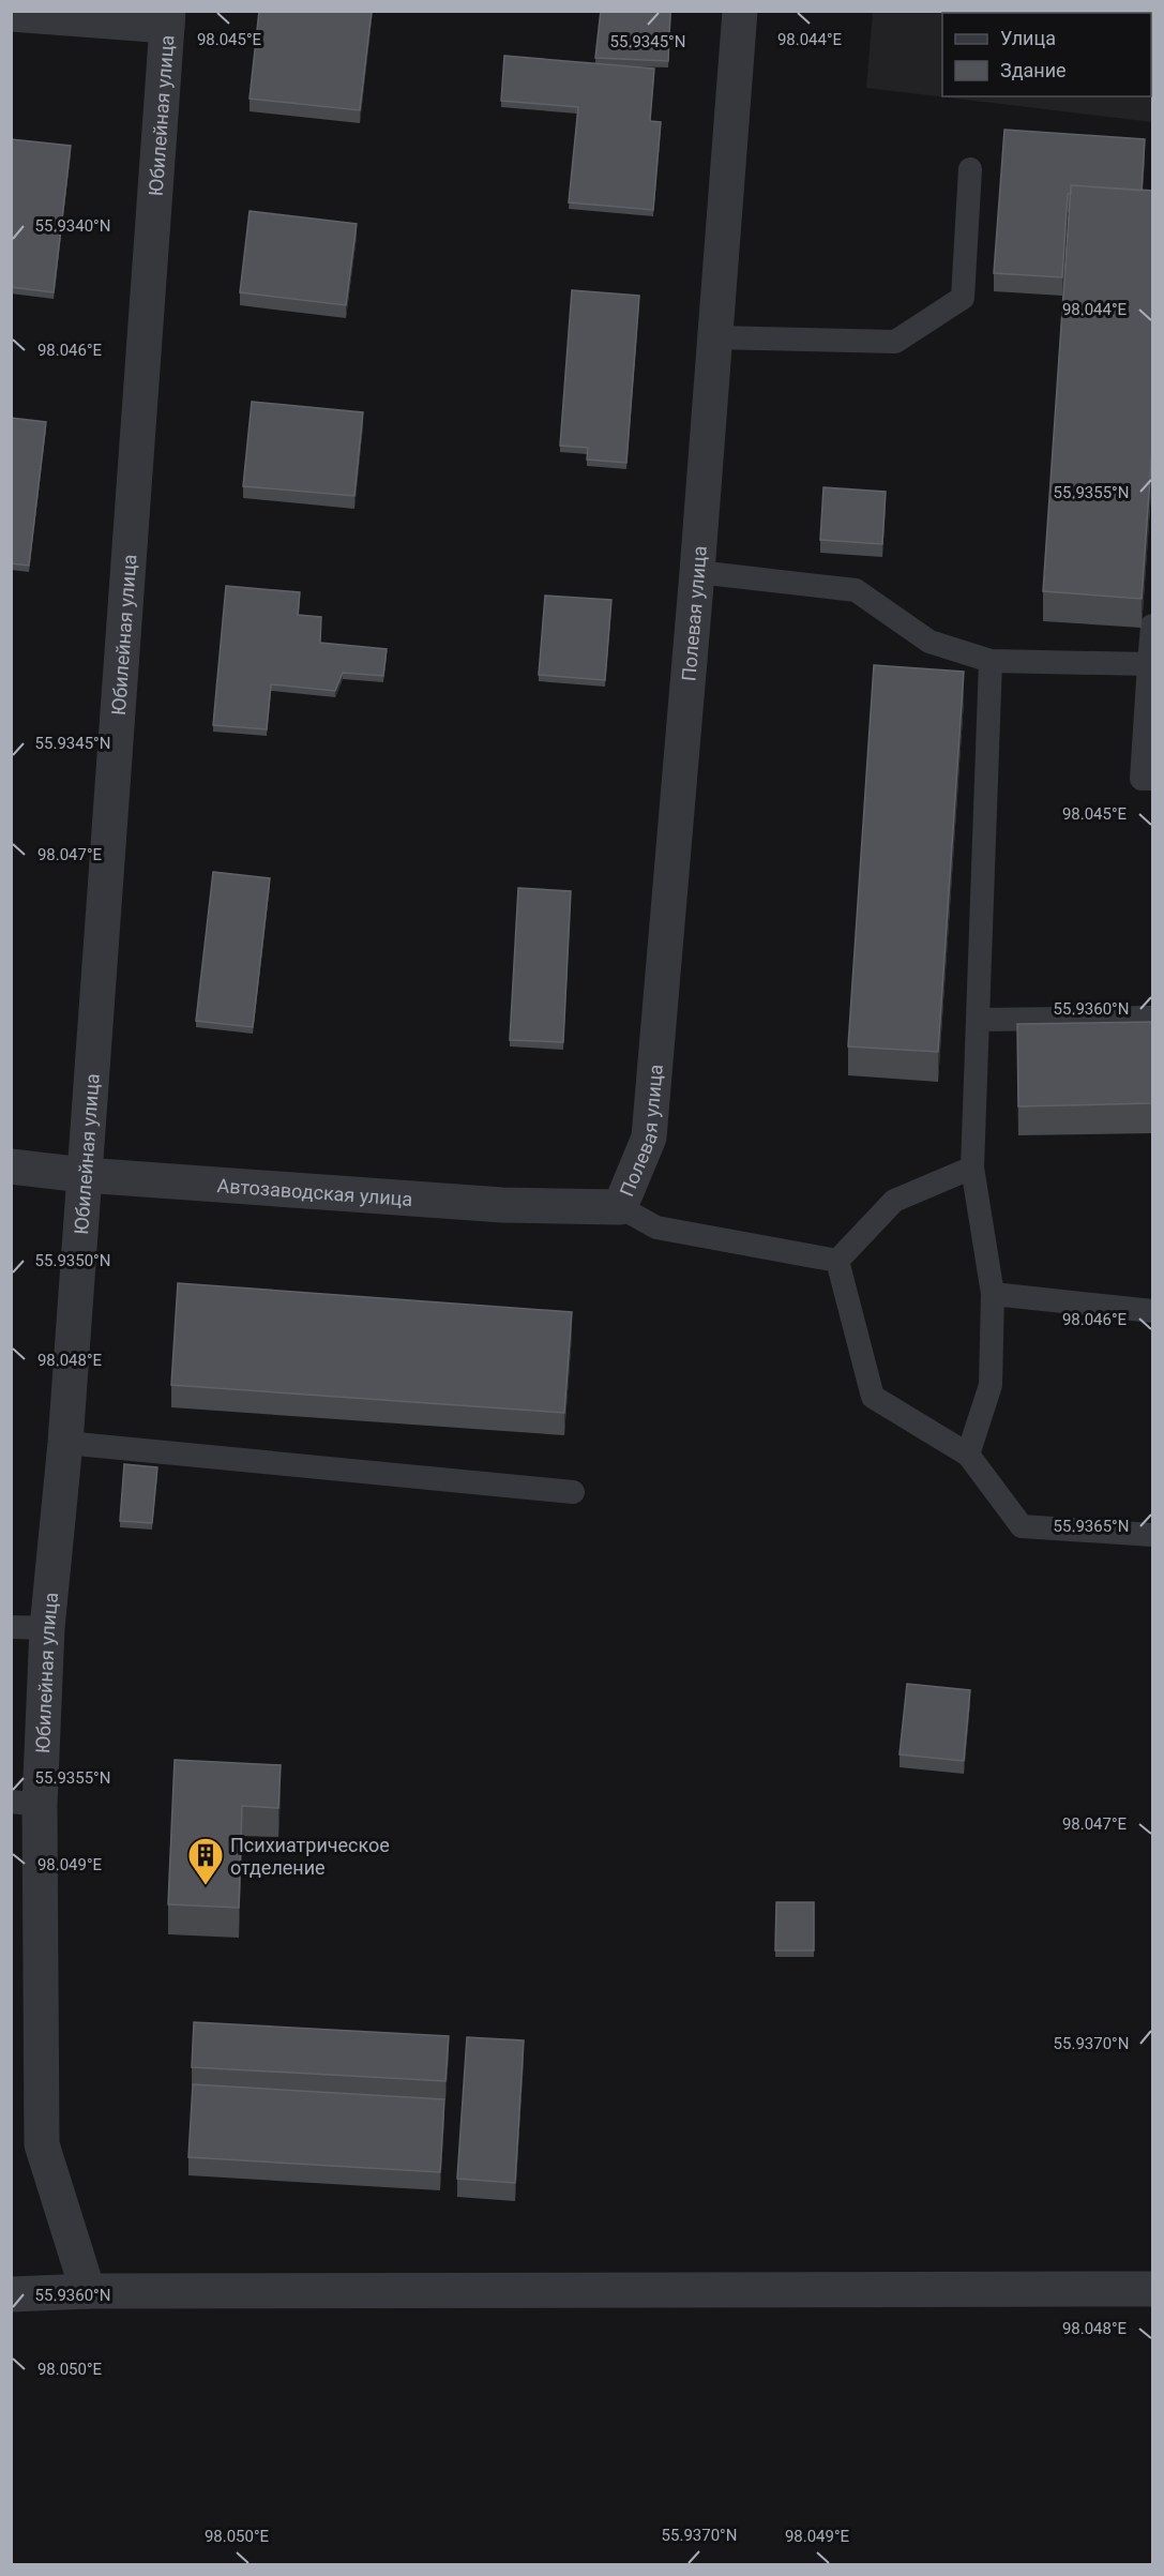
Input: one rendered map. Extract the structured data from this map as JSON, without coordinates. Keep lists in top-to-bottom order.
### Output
{
  "streets": {
    "street": ["Юбилейная улица", "Полевая улица", "Автозаводская улица"]
  },
  "crossings": [
    ["Юбилейная улица", "Автозаводская улица"],
    ["Полевая улица", "Автозаводская улица"]
  ],
  "places": {
    "building": ["Психиатрическое отделение"]
  },
  "legend": ["Улица", "Здание"],
  "coordinates": [
    "98.045°E",
    "98.044°E",
    "55.9345°N",
    "55.9340°N",
    "98.046°E",
    "55.9355°N",
    "98.047°E",
    "55.9360°N",
    "55.9350°N",
    "98.048°E",
    "55.9365°N",
    "98.049°E",
    "55.9370°N",
    "98.050°E"
  ]
}
